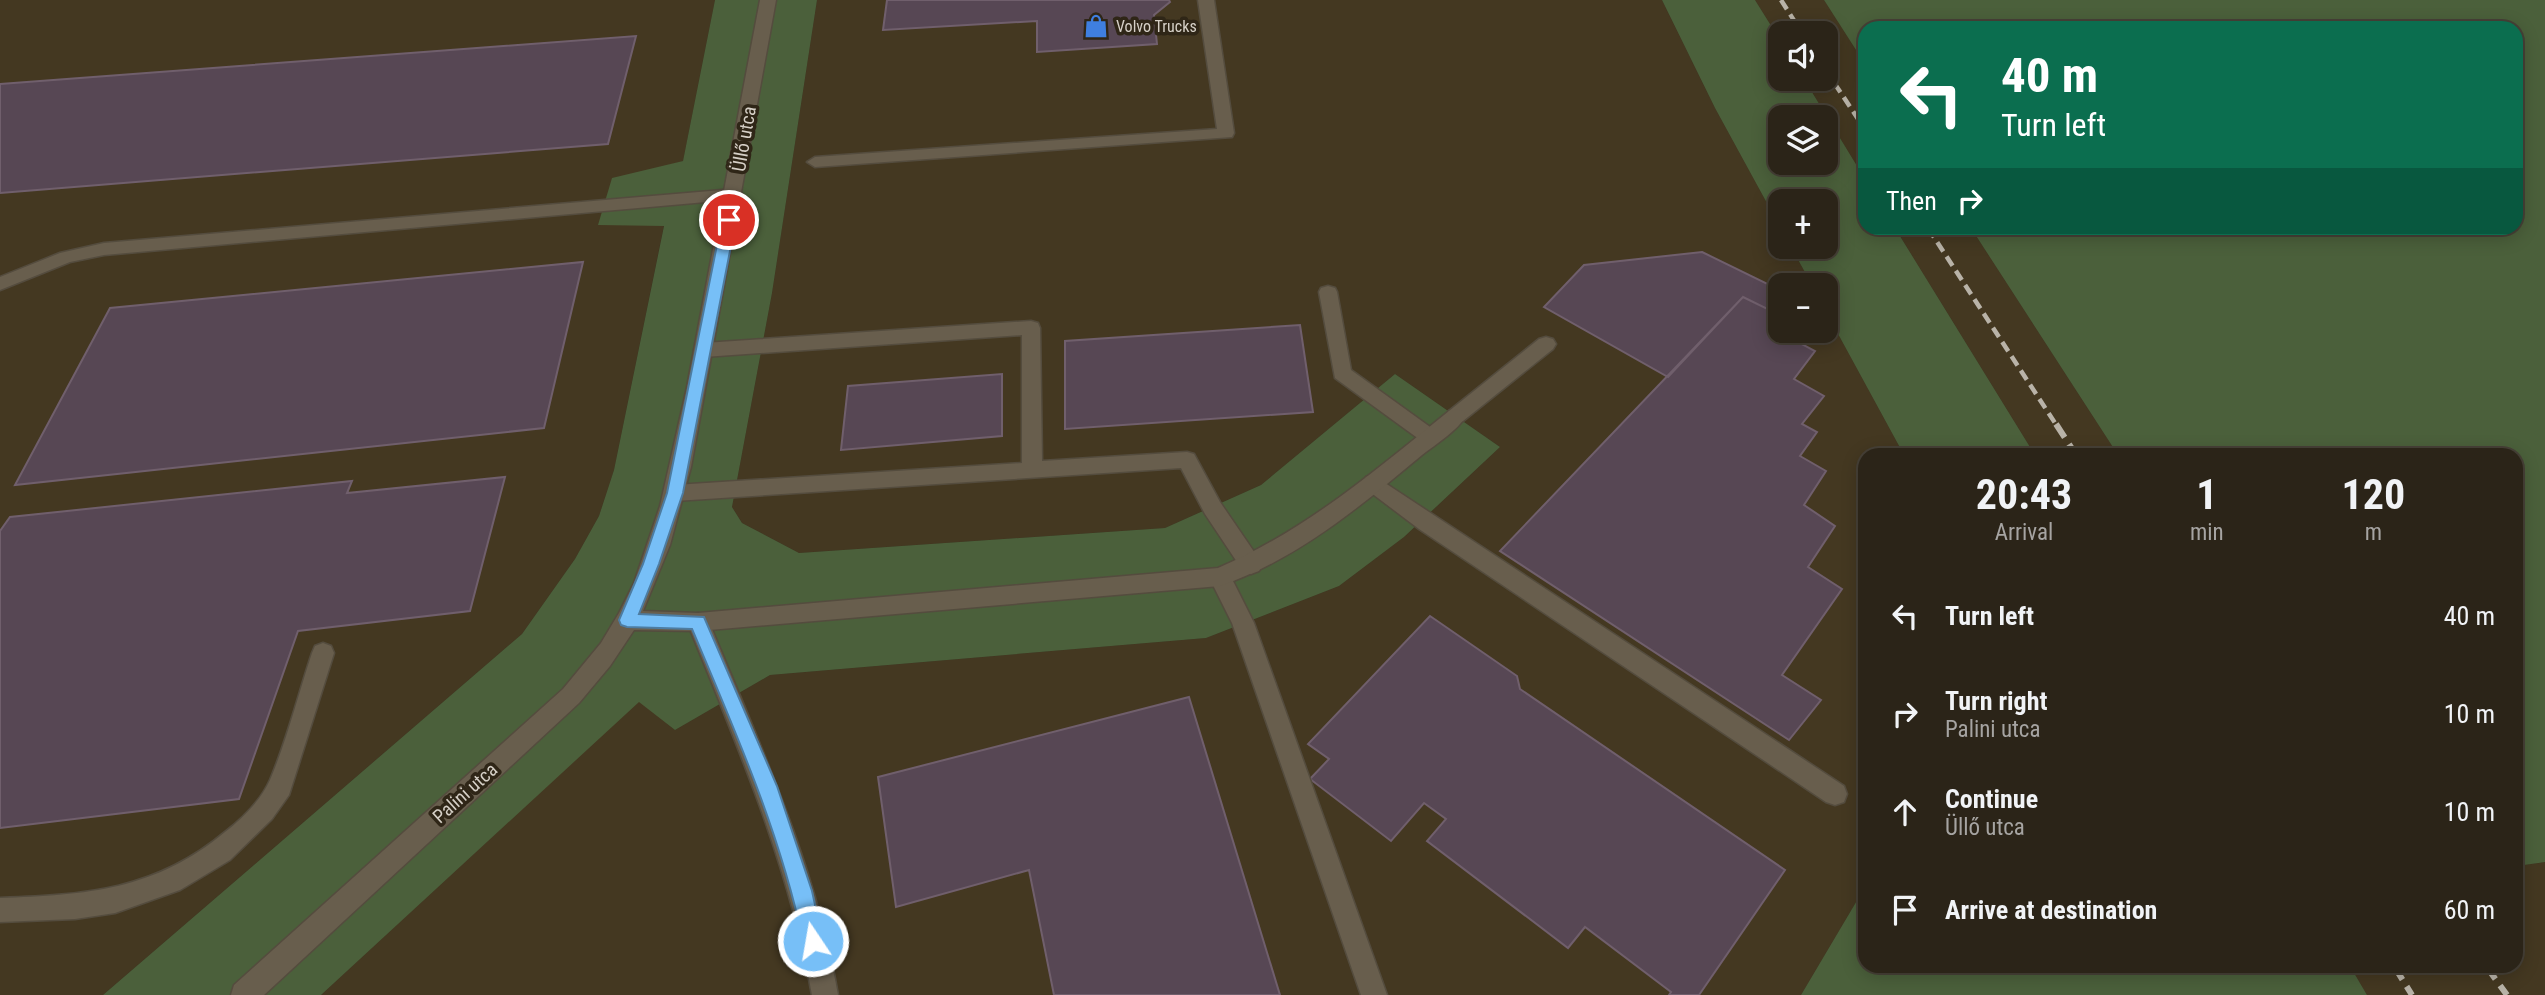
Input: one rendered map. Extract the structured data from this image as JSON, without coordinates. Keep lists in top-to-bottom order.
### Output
{
  "streets": {
    "street": ["Üllő utca", "Palini utca"]
  },
  "crossings": [
    ["Üllő utca", "Palini utca"]
  ],
  "places": {
    "shop": ["Volvo Trucks"]
  },
  "page": {
    "map_buttons": ["+", "−"],
    "turn": ["40 m", "Turn left"],
    "then": "Then",
    "eta": [
      "20:43",
      "Arrival",
      "1",
      "min",
      "120",
      "m"
    ],
    "list": [
      {
        "name": "Turn left",
        "value": "40 m"
      },
      {
        "name": "Turn right",
        "note": "Palini utca",
        "value": "10 m"
      },
      {
        "name": "Continue",
        "note": "Üllő utca",
        "value": "10 m"
      },
      {
        "name": "Arrive at destination",
        "value": "60 m"
      }
    ]
  }
}
